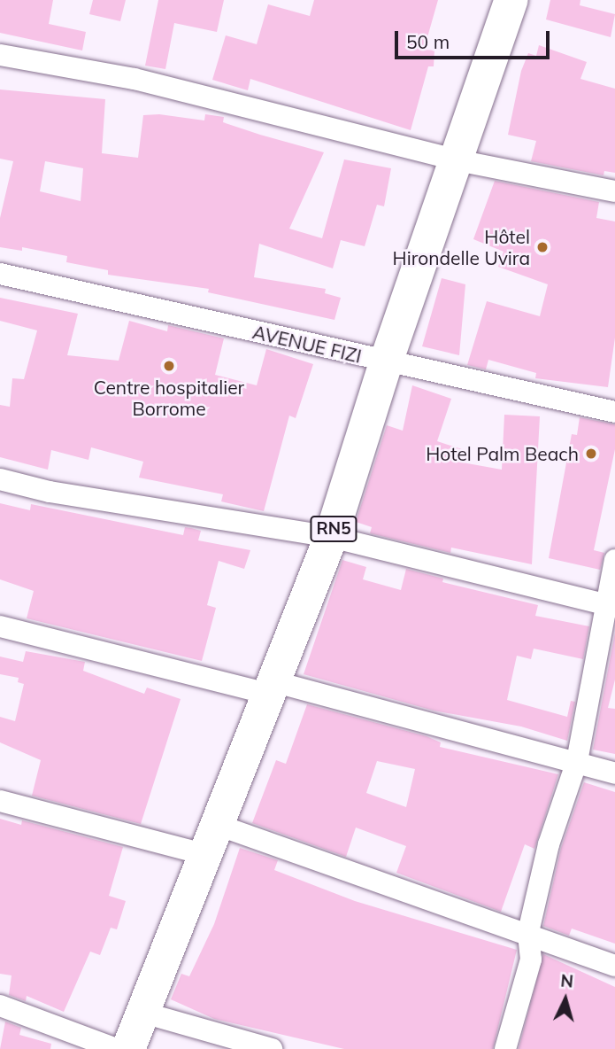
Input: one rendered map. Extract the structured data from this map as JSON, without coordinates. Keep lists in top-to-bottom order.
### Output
{
  "streets": {
    "highway": ["RN5"],
    "street": ["AVENUE FIZI"]
  },
  "crossings": [
    ["AVENUE FIZI", "RN5"]
  ],
  "places": ["Hôtel Hirondelle Uvira", "Centre hospitalier Borrome", "Hotel Palm Beach"],
  "scale_bar": "50 m",
  "north": "top"
}
